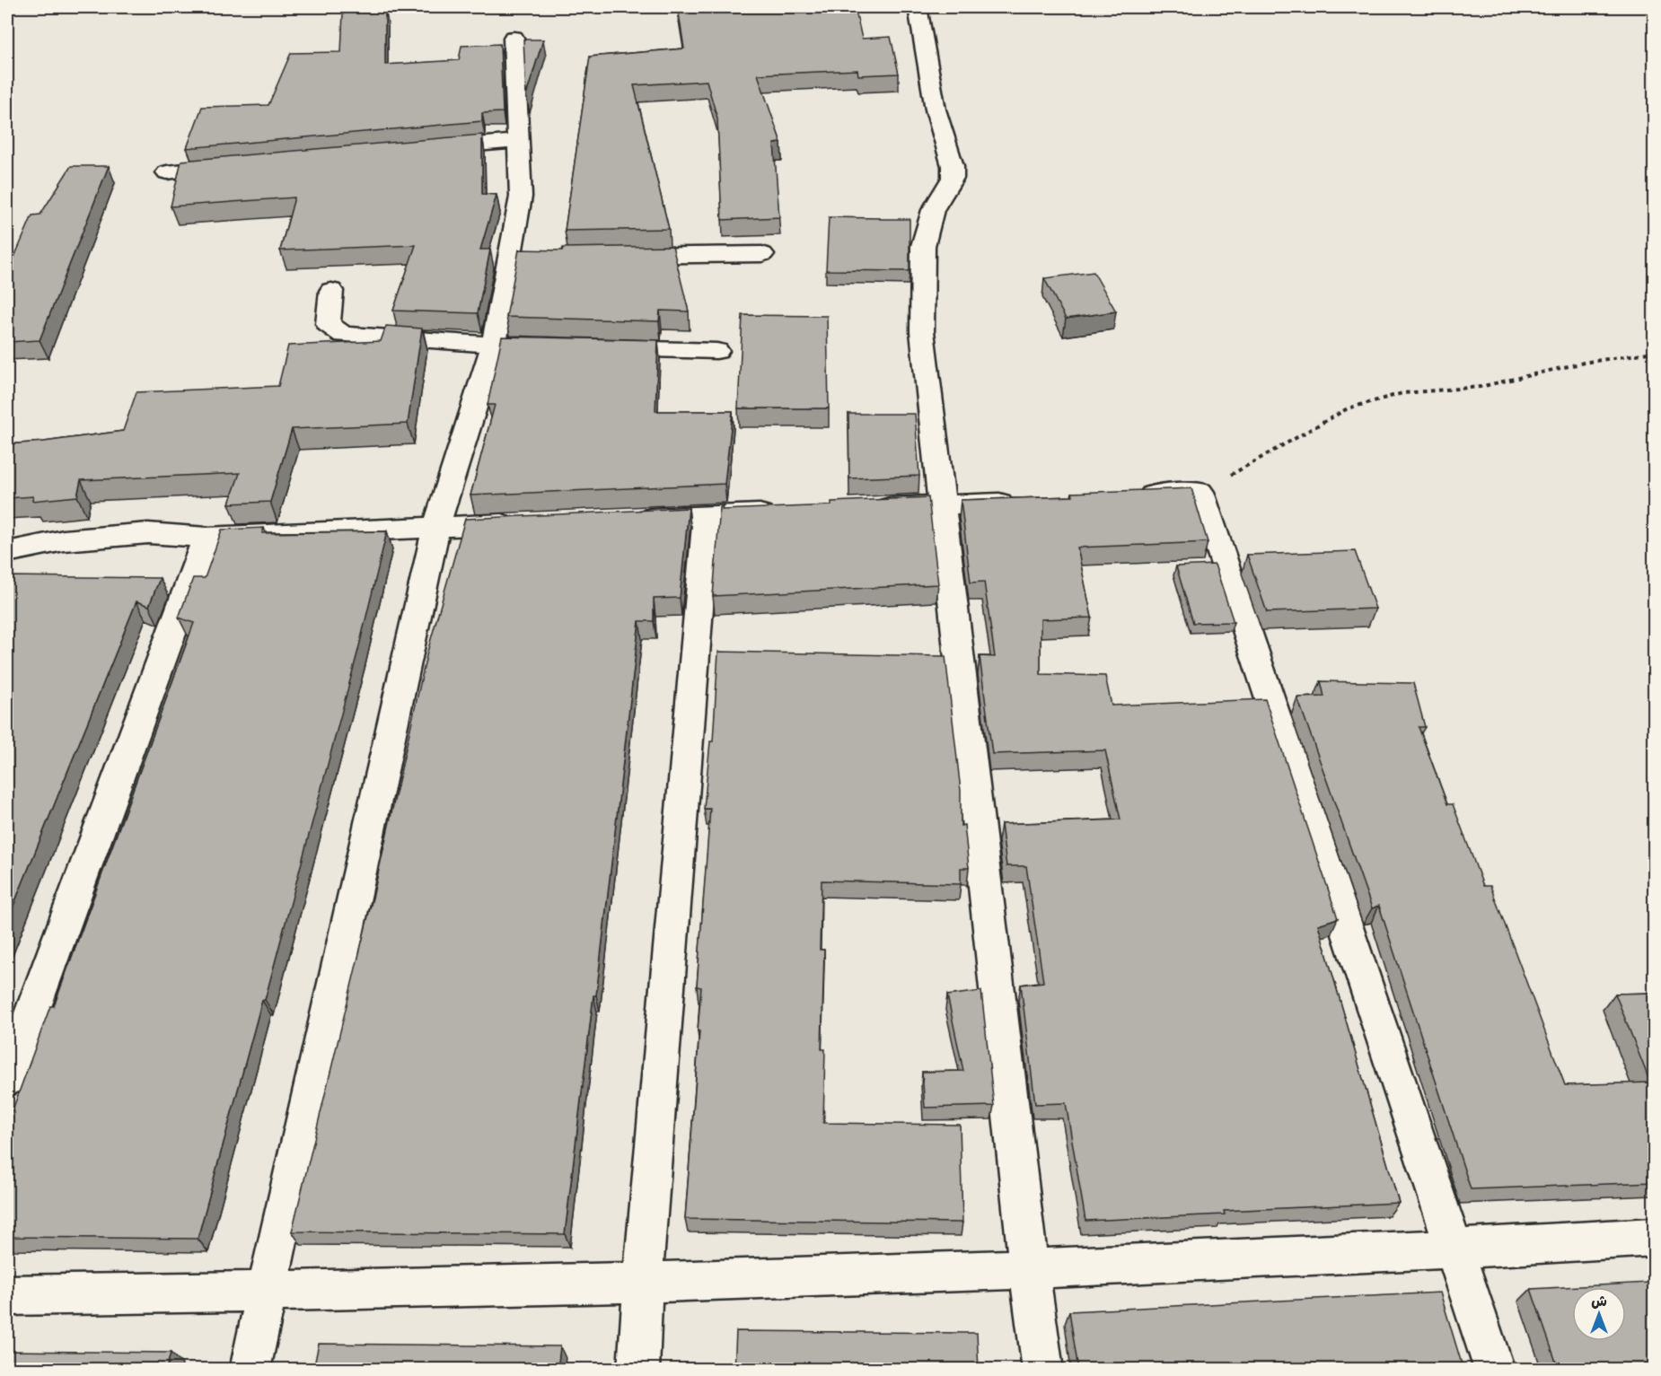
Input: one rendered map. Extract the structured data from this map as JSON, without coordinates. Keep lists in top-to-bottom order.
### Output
{
  "north": "top"
}
